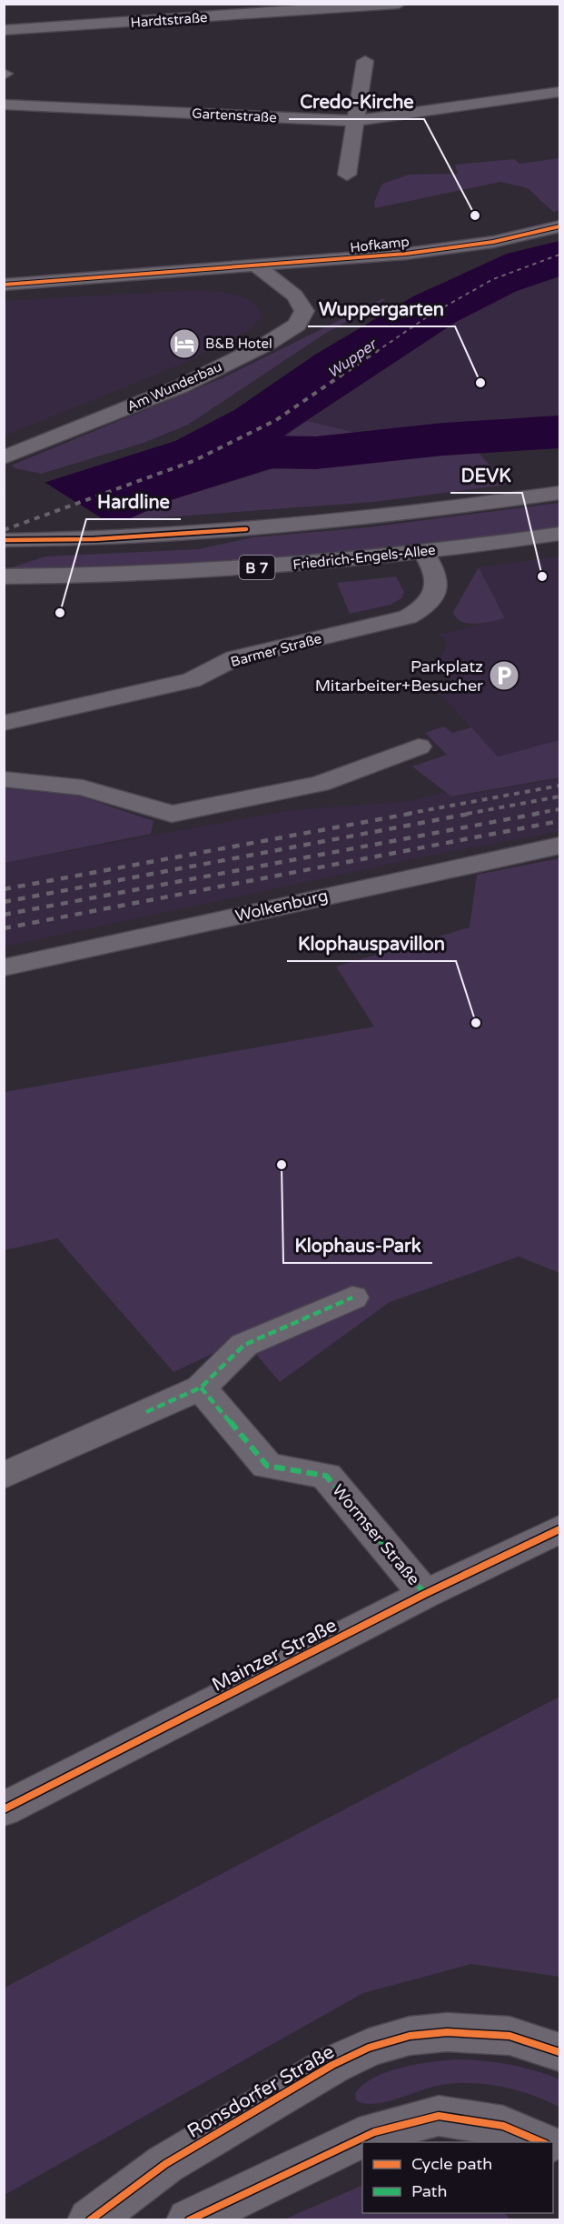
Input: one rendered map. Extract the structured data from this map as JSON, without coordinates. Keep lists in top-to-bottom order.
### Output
{
  "streets": {
    "main road": ["Friedrich-Engels-Allee", "B 7", "Ronsdorfer Straße"],
    "street": [
      "Hardtstraße",
      "Gartenstraße",
      "Hofkamp",
      "Am Wunderbau",
      "Barmer Straße",
      "Wolkenburg",
      "Wormser Straße",
      "Mainzer Straße"
    ]
  },
  "crossings": [
    ["Hofkamp", "Am Wunderbau"],
    ["Friedrich-Engels-Allee", "Barmer Straße"],
    ["Wormser Straße", "Mainzer Straße"]
  ],
  "water": ["Wupper"],
  "places": {
    "other": [
      "Credo-Kirche",
      "Wuppergarten",
      "DEVK",
      "Hardline",
      "Klophauspavillon",
      "Klophaus-Park"
    ],
    "hotel": ["B&B Hotel"],
    "parking": ["Parkplatz Mitarbeiter+Besucher"]
  },
  "legend": ["Cycle path", "Path"]
}
